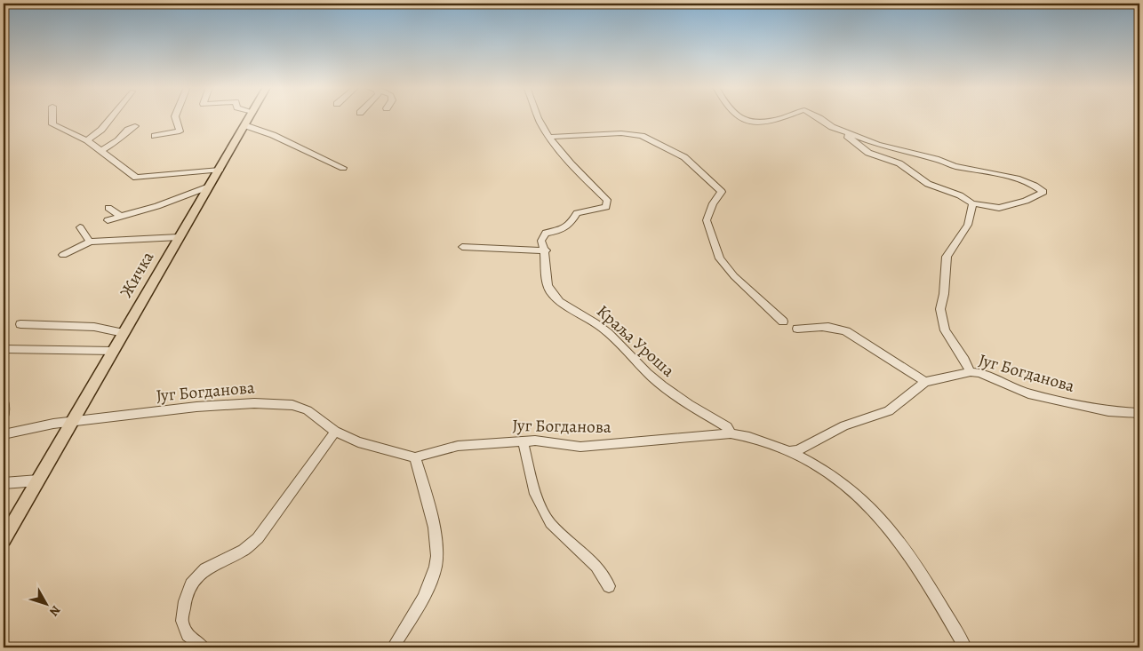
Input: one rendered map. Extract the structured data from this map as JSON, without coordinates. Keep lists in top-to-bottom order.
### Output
{
  "streets": {
    "main road": ["Жичка"],
    "street": ["Краља Уроша", "Југ Богданова"]
  },
  "crossings": [
    ["Жичка", "Југ Богданова"],
    ["Краља Уроша", "Југ Богданова"]
  ],
  "north": "bottom right"
}
